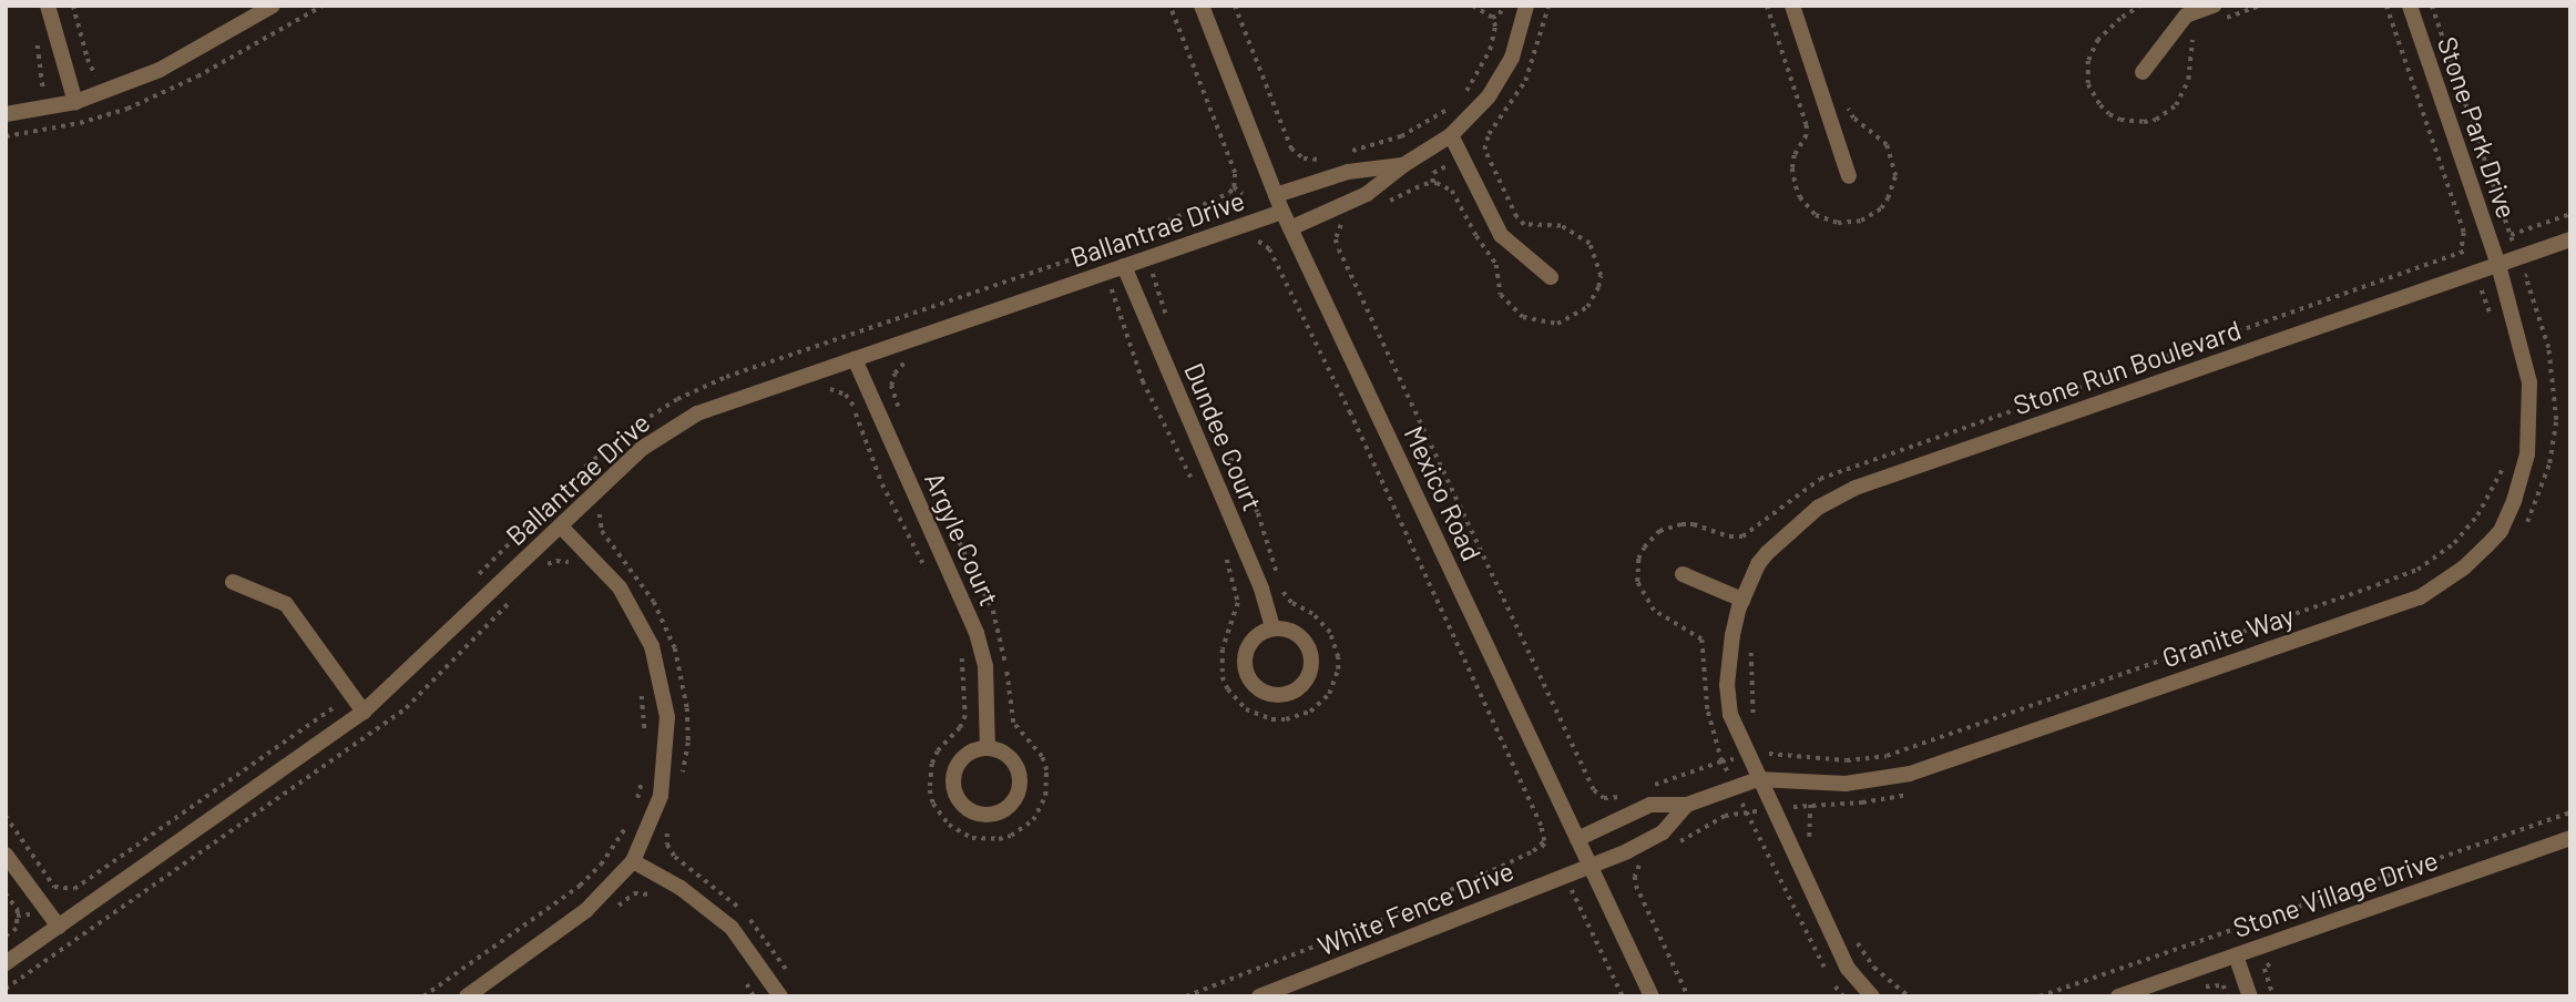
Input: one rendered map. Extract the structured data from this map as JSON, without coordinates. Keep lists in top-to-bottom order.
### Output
{
  "streets": {
    "street": [
      "Stone Park Drive",
      "Ballantrae Drive",
      "Stone Run Boulevard",
      "Dundee Court",
      "Mexico Road",
      "Argyle Court",
      "Granite Way",
      "Stone Village Drive",
      "White Fence Drive"
    ]
  },
  "crossings": [
    ["Stone Park Drive", "Stone Run Boulevard"],
    ["Stone Park Drive", "Granite Way"],
    ["Ballantrae Drive", "Dundee Court"],
    ["Ballantrae Drive", "Mexico Road"],
    ["Ballantrae Drive", "Argyle Court"],
    ["Stone Run Boulevard", "Granite Way"],
    ["Mexico Road", "Granite Way"],
    ["Mexico Road", "White Fence Drive"],
    ["Granite Way", "White Fence Drive"]
  ]
}
